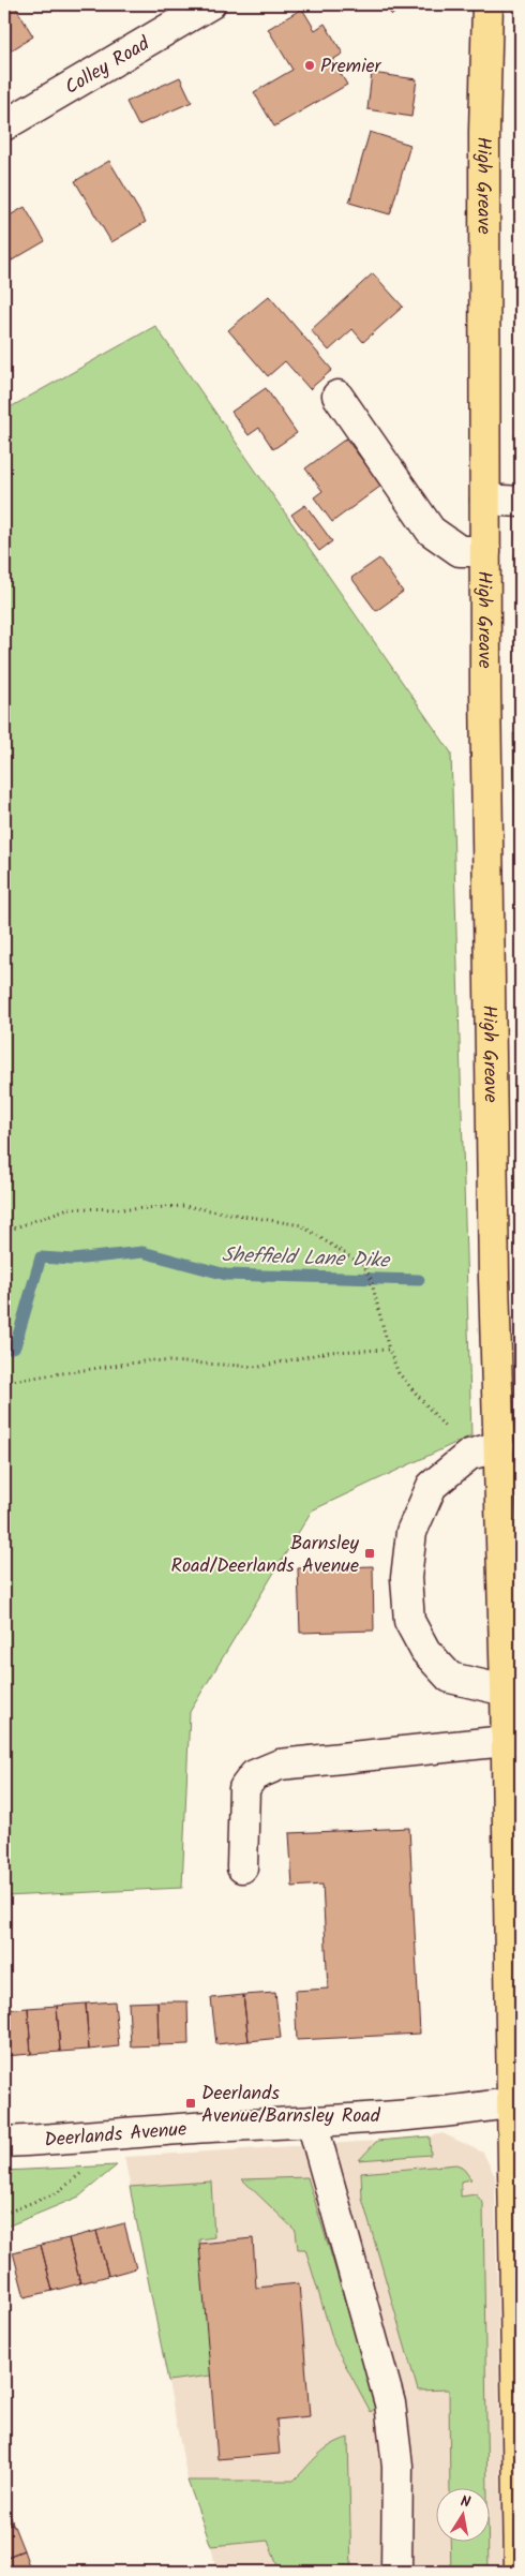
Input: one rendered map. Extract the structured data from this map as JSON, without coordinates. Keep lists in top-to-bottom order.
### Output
{
  "streets": {
    "main road": ["High Greave"],
    "street": ["Colley Road", "Deerlands Avenue"]
  },
  "crossings": [
    ["High Greave", "Deerlands Avenue"]
  ],
  "water": ["Sheffield Lane Dike"],
  "places": {
    "other": ["Premier"],
    "transit": ["Barnsley Road/Deerlands Avenue", "Deerlands Avenue/Barnsley Road"]
  },
  "north": "top"
}
